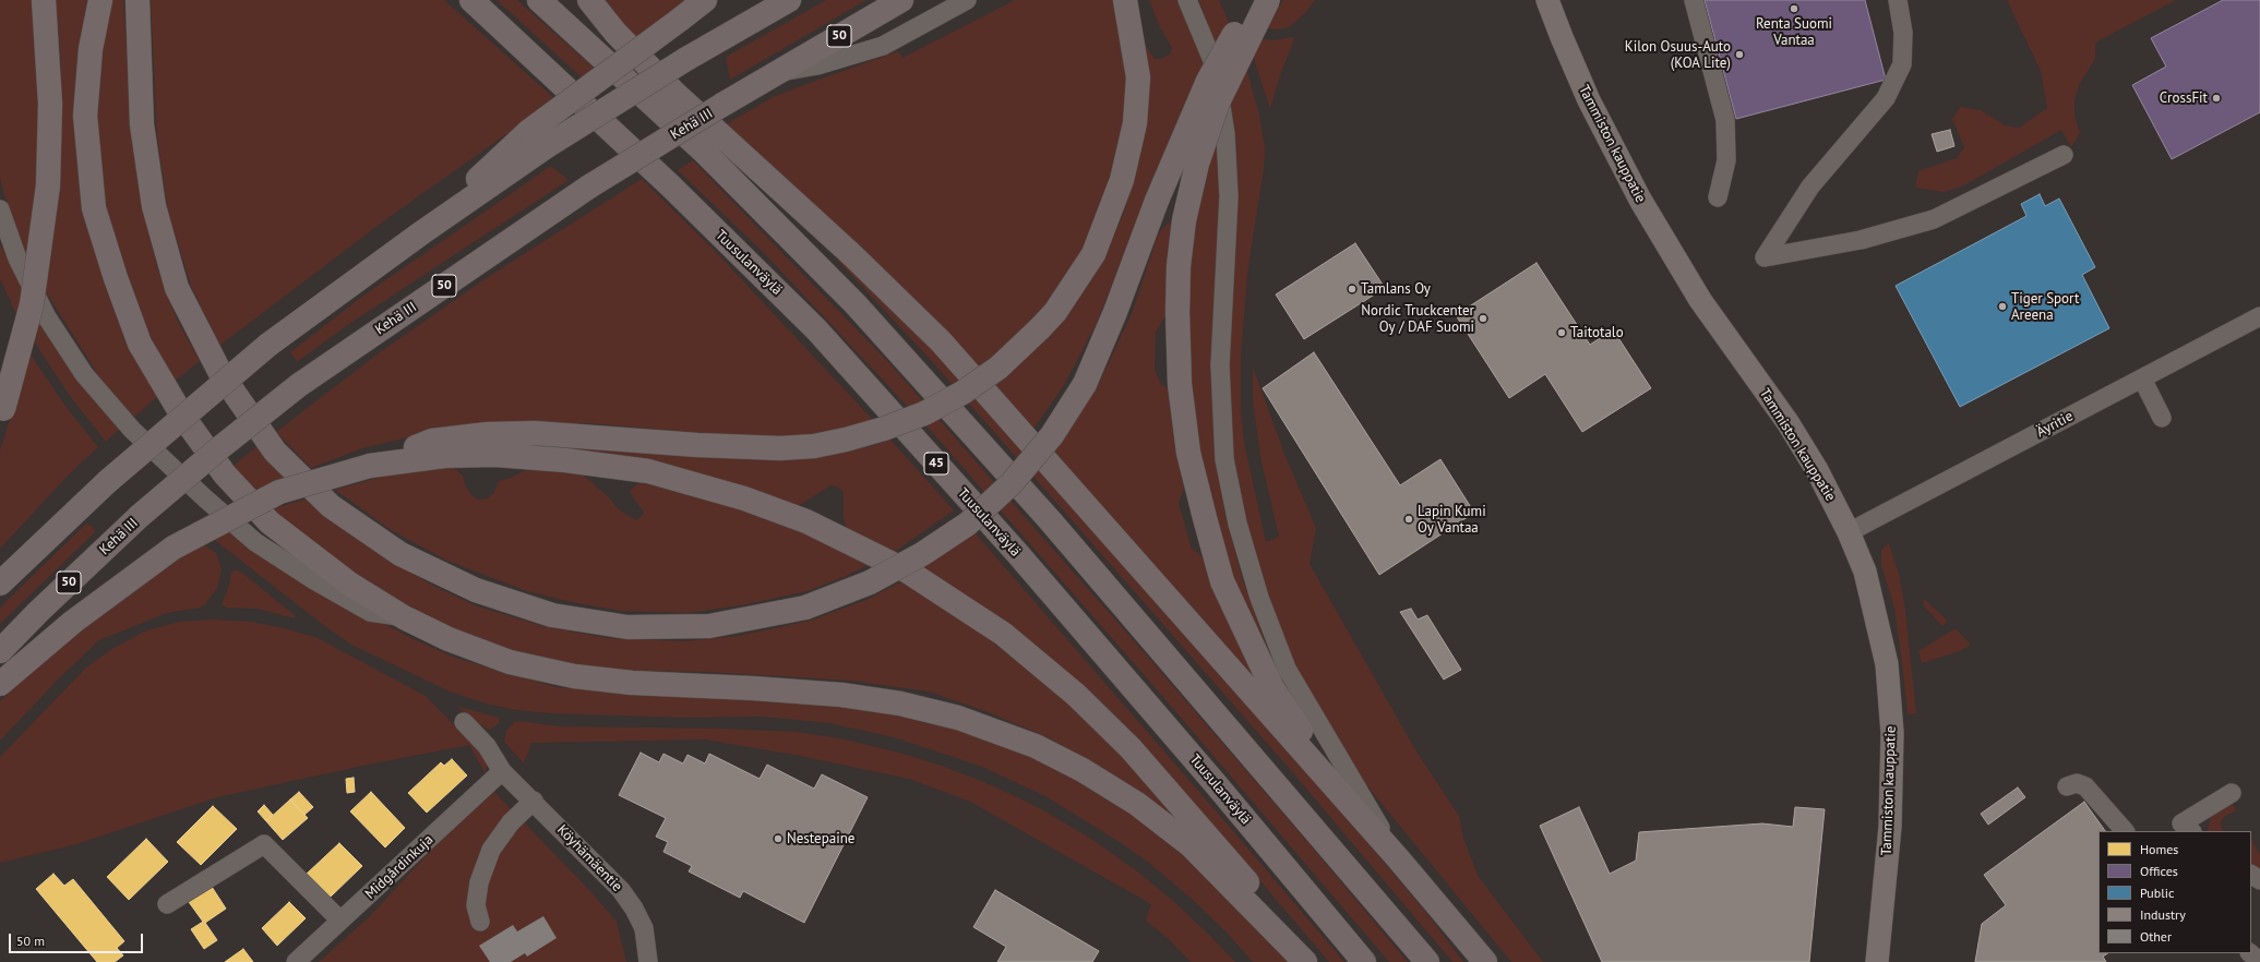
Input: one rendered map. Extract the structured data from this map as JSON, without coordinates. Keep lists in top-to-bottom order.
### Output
{
  "streets": {
    "highway": [
      "50",
      "Kehä III",
      "Tuusulanväylä",
      "45"
    ],
    "main road": ["Tammiston kauppatie"],
    "street": ["Äyritie", "Köyhämäentie", "Midgårdinkuja"]
  },
  "crossings": [
    ["Tammiston kauppatie", "Äyritie"],
    ["Köyhämäentie", "Midgårdinkuja"]
  ],
  "places": [
    "Renta Suomi Vantaa",
    "Kilon Osuus-Auto (KOA Lite)",
    "CrossFit",
    "Tamlans Oy",
    "Tiger Sport Areena",
    "Nordic Truckcenter Oy / DAF Suomi",
    "Taitotalo",
    "Lapin Kumi Oy Vantaa",
    "Nestepaine"
  ],
  "legend": [
    "Homes",
    "Offices",
    "Public",
    "Industry",
    "Other"
  ],
  "scale_bar": "50 m"
}
